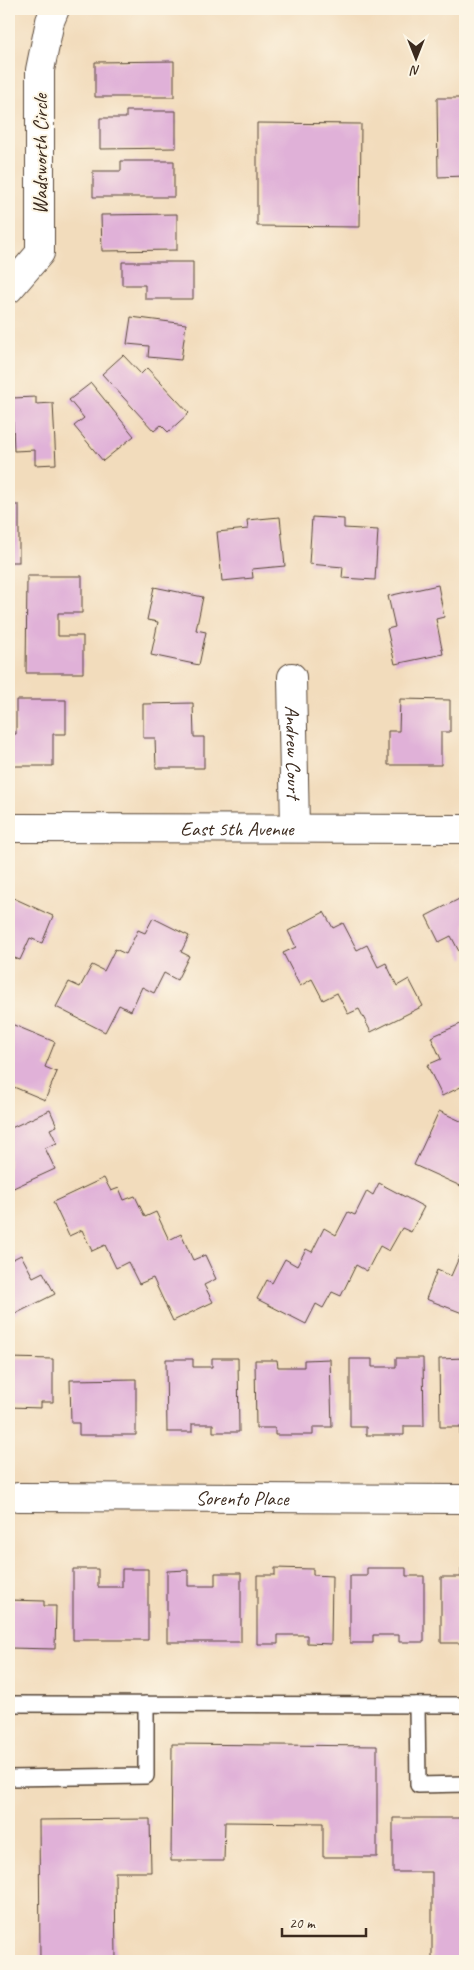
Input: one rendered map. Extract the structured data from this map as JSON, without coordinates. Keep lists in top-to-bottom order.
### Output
{
  "streets": {
    "street": [
      "Wadsworth Circle",
      "Andrew Court",
      "East 5th Avenue",
      "Sorento Place"
    ]
  },
  "crossings": [
    ["Andrew Court", "East 5th Avenue"]
  ],
  "scale_bar": "20 m",
  "north": "bottom"
}
